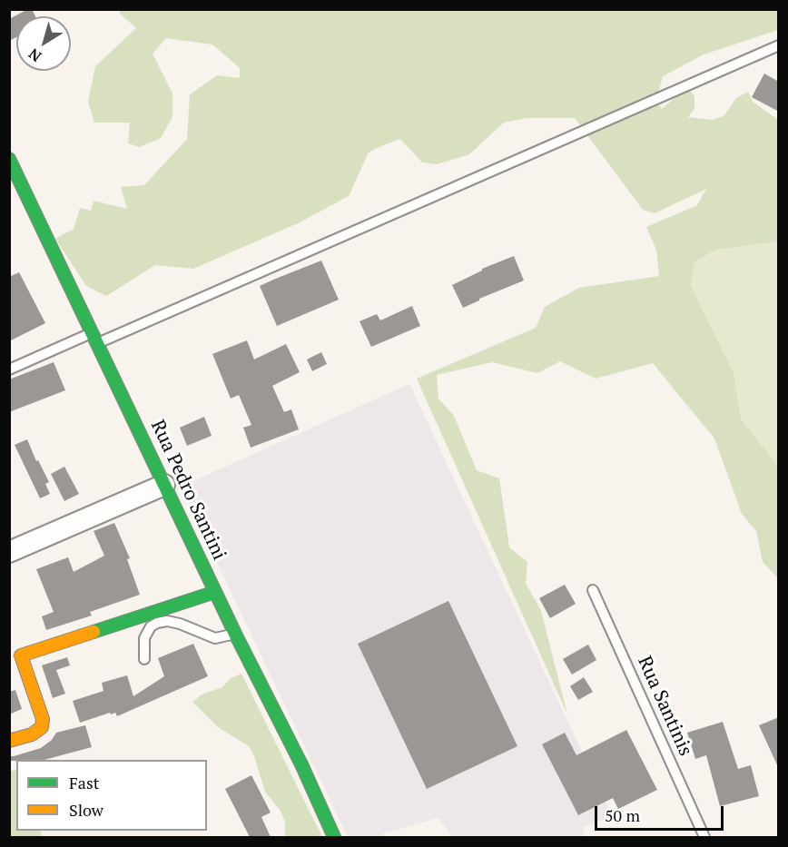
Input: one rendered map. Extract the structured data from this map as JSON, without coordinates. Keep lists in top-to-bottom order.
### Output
{
  "streets": {
    "street": ["Rua Pedro Santini"],
    "lane": ["Rua Santinis"]
  },
  "legend": ["Fast", "Slow"],
  "scale_bar": "50 m",
  "north": "bottom left"
}
